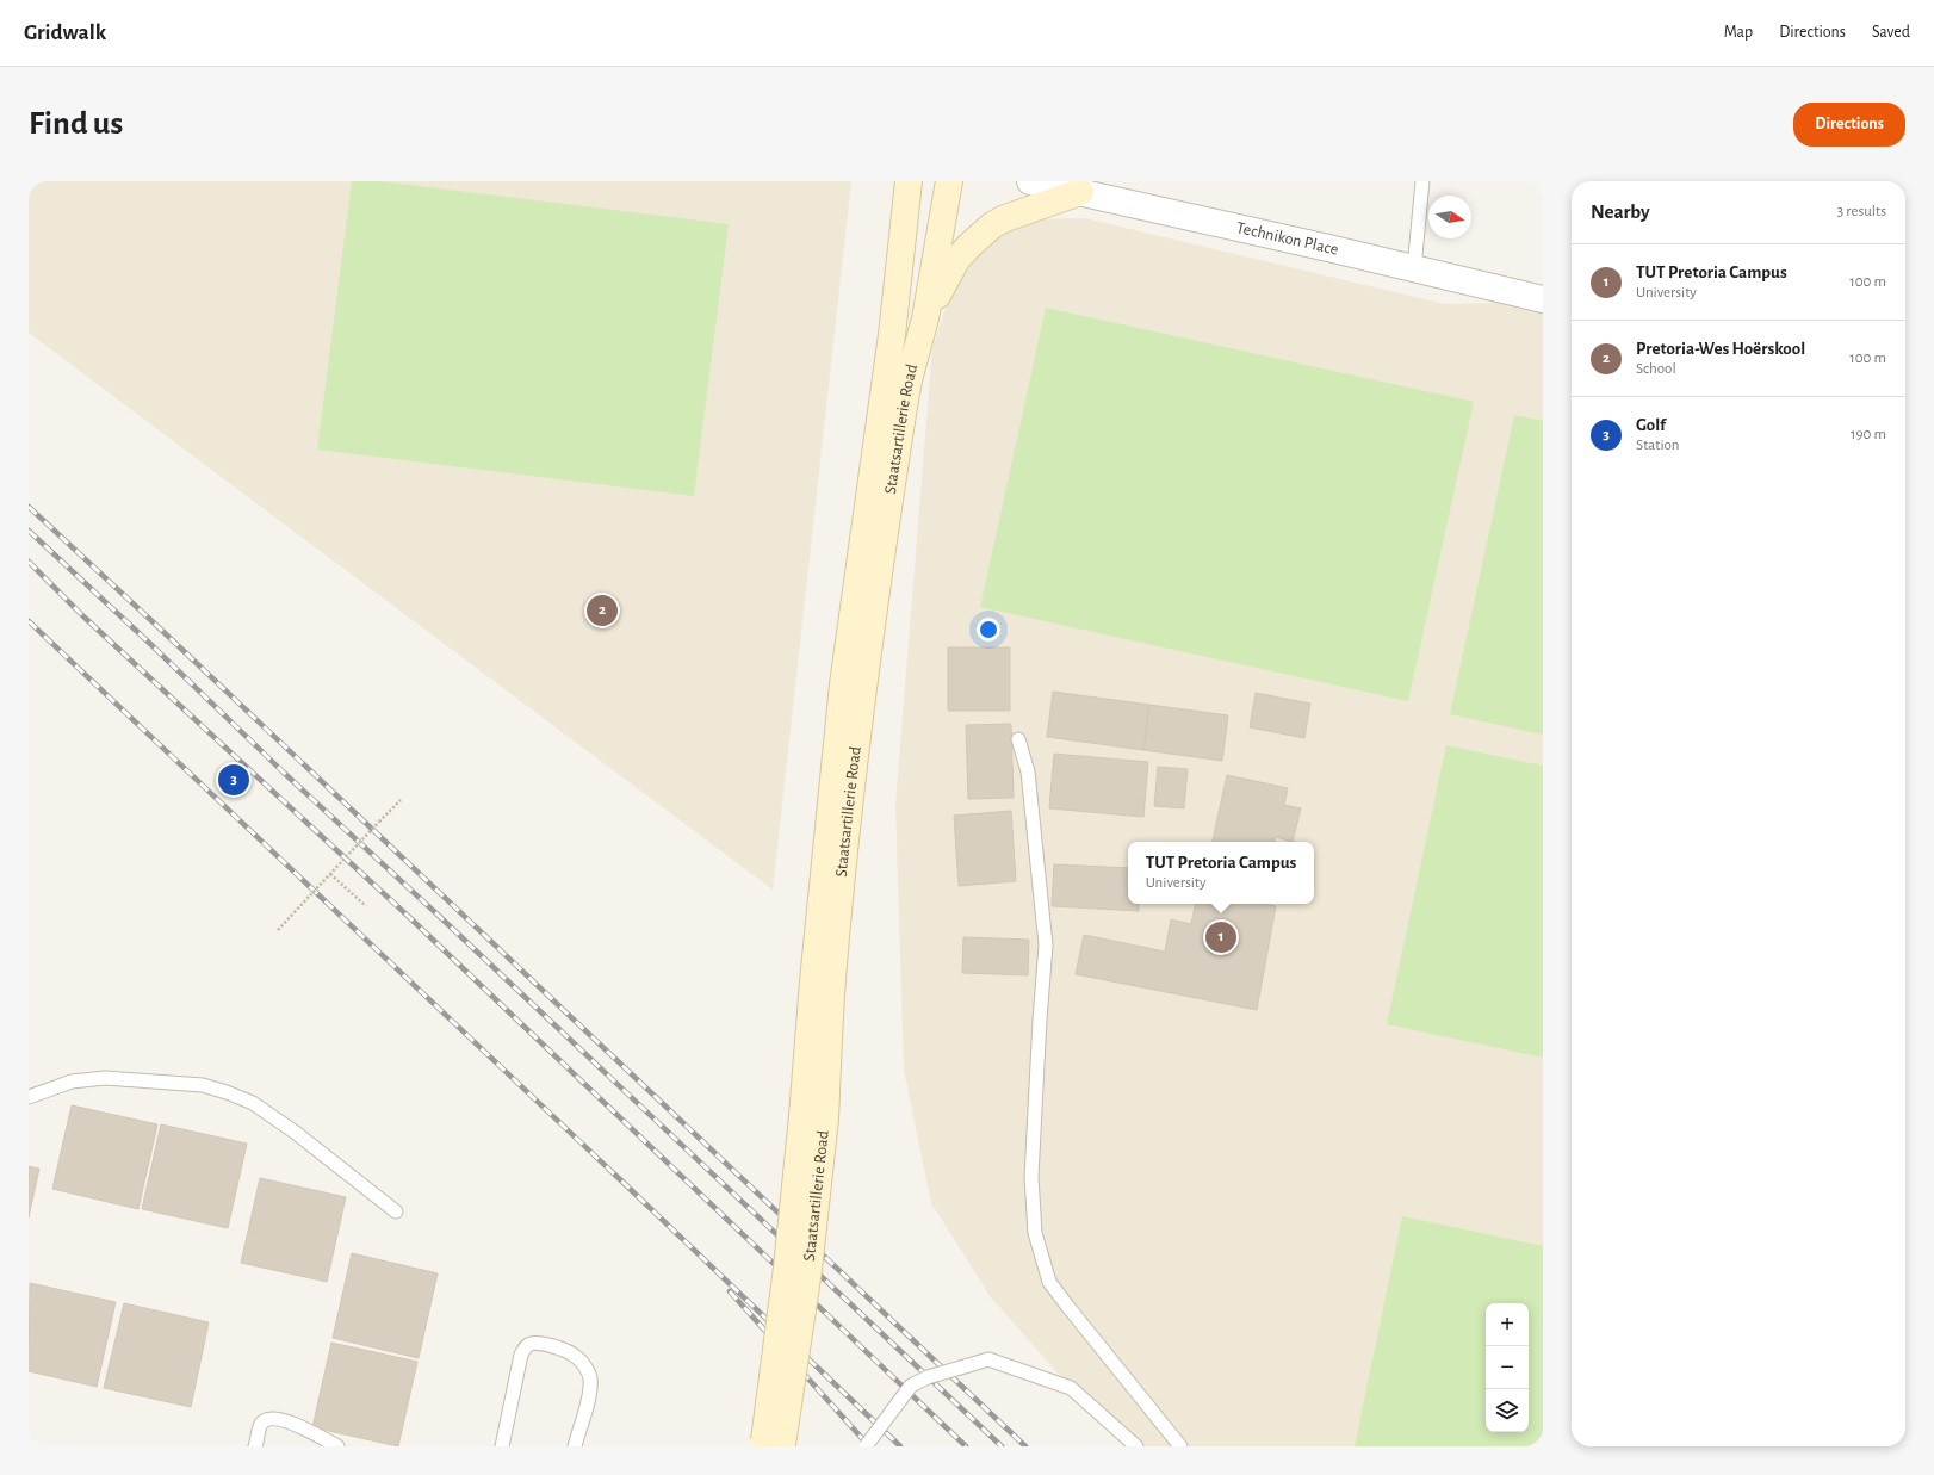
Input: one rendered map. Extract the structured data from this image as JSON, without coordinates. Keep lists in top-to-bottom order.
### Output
{
  "streets": {
    "street": ["Technikon Place", "Staatsartillerie Road"]
  },
  "north": "right",
  "page": {
    "header": "Gridwalk",
    "nav": ["Map", "Directions", "Saved"],
    "buttons": "Directions",
    "title": "Find us",
    "heading": ["Nearby", "3 results"],
    "list": [
      {
        "mark": "1",
        "name": "TUT Pretoria Campus",
        "note": "University",
        "value": "100 m"
      },
      {
        "mark": "2",
        "name": "Pretoria-Wes Hoërskool",
        "note": "School",
        "value": "100 m"
      },
      {
        "mark": "3",
        "name": "Golf",
        "note": "Station",
        "value": "190 m"
      }
    ],
    "pins": ["2", "3", "1"],
    "popup": ["TUT Pretoria Campus", "University"],
    "map_buttons": ["+", "−"]
  }
}
